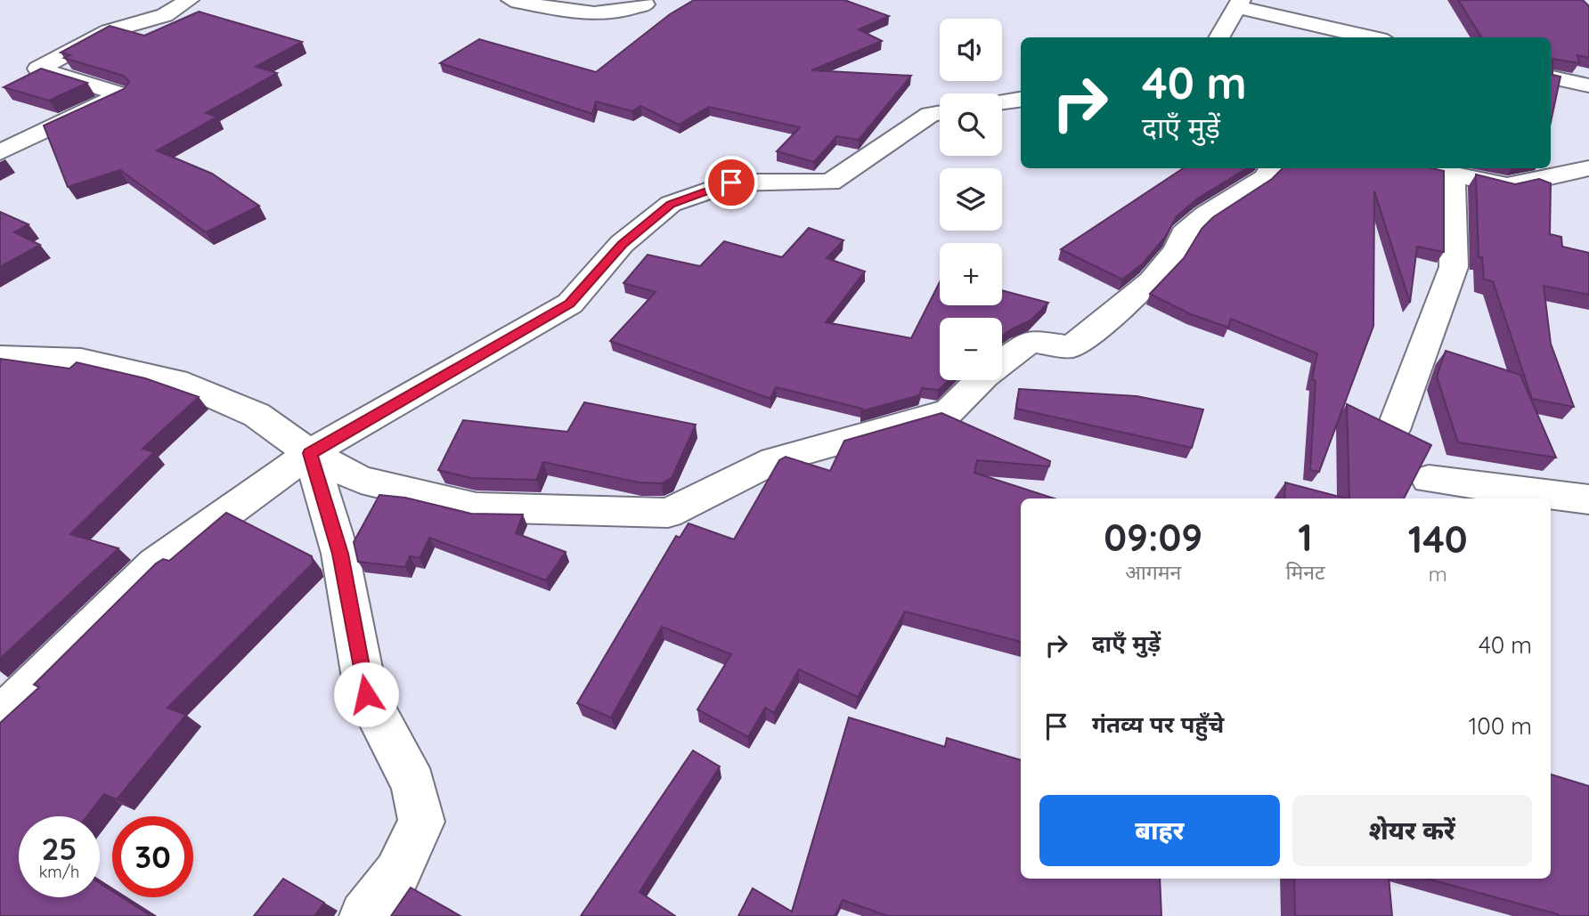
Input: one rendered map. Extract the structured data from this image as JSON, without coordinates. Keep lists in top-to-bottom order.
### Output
{
  "page": {
    "map_buttons": ["+", "−"],
    "turn": ["40 m", "दाएँ मुड़ें"],
    "eta": [
      "09:09",
      "आगमन",
      "1",
      "मिनट",
      "140",
      "m"
    ],
    "list": [
      {
        "name": "दाएँ मुड़ें",
        "value": "40 m"
      },
      {
        "name": "गंतव्य पर पहुँचे",
        "value": "100 m"
      }
    ],
    "buttons": ["बाहर", "शेयर करें"],
    "speed": "25 km/h",
    "limit": "30"
  }
}
